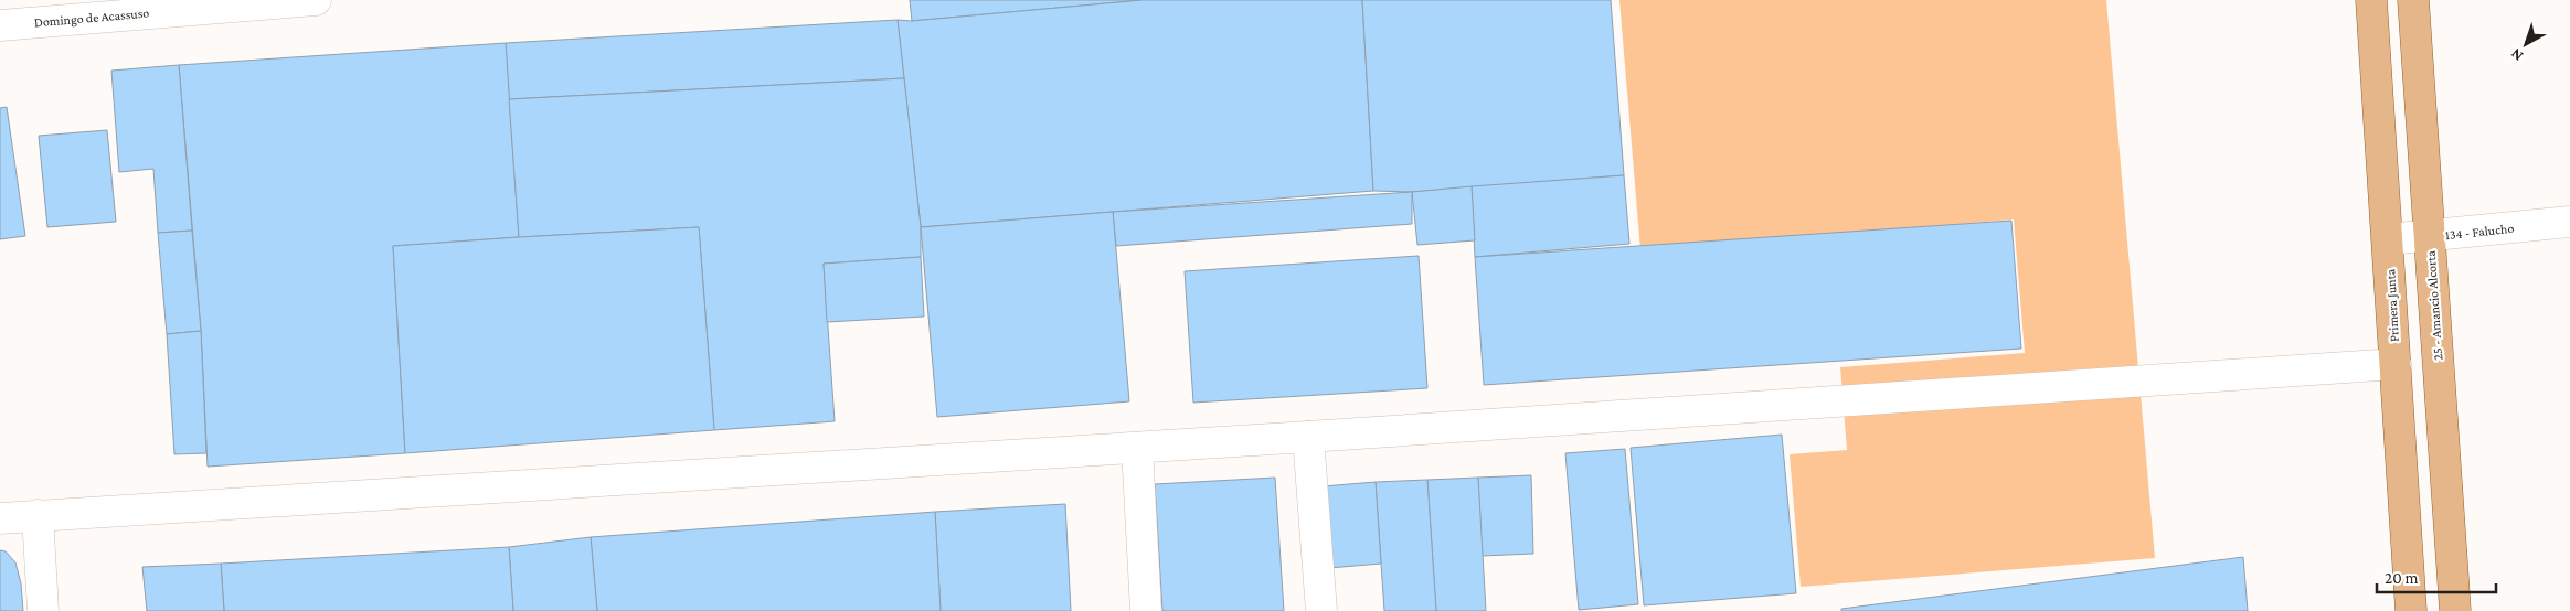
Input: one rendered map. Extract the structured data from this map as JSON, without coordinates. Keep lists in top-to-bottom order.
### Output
{
  "streets": {
    "main road": ["Primera Junta", "25 - Amancio Alcorta"],
    "street": ["Domingo de Acassuso", "134 - Falucho"]
  },
  "crossings": [
    ["134 - Falucho", "Primera Junta"],
    ["134 - Falucho", "25 - Amancio Alcorta"]
  ],
  "scale_bar": "20 m",
  "north": "bottom left"
}
